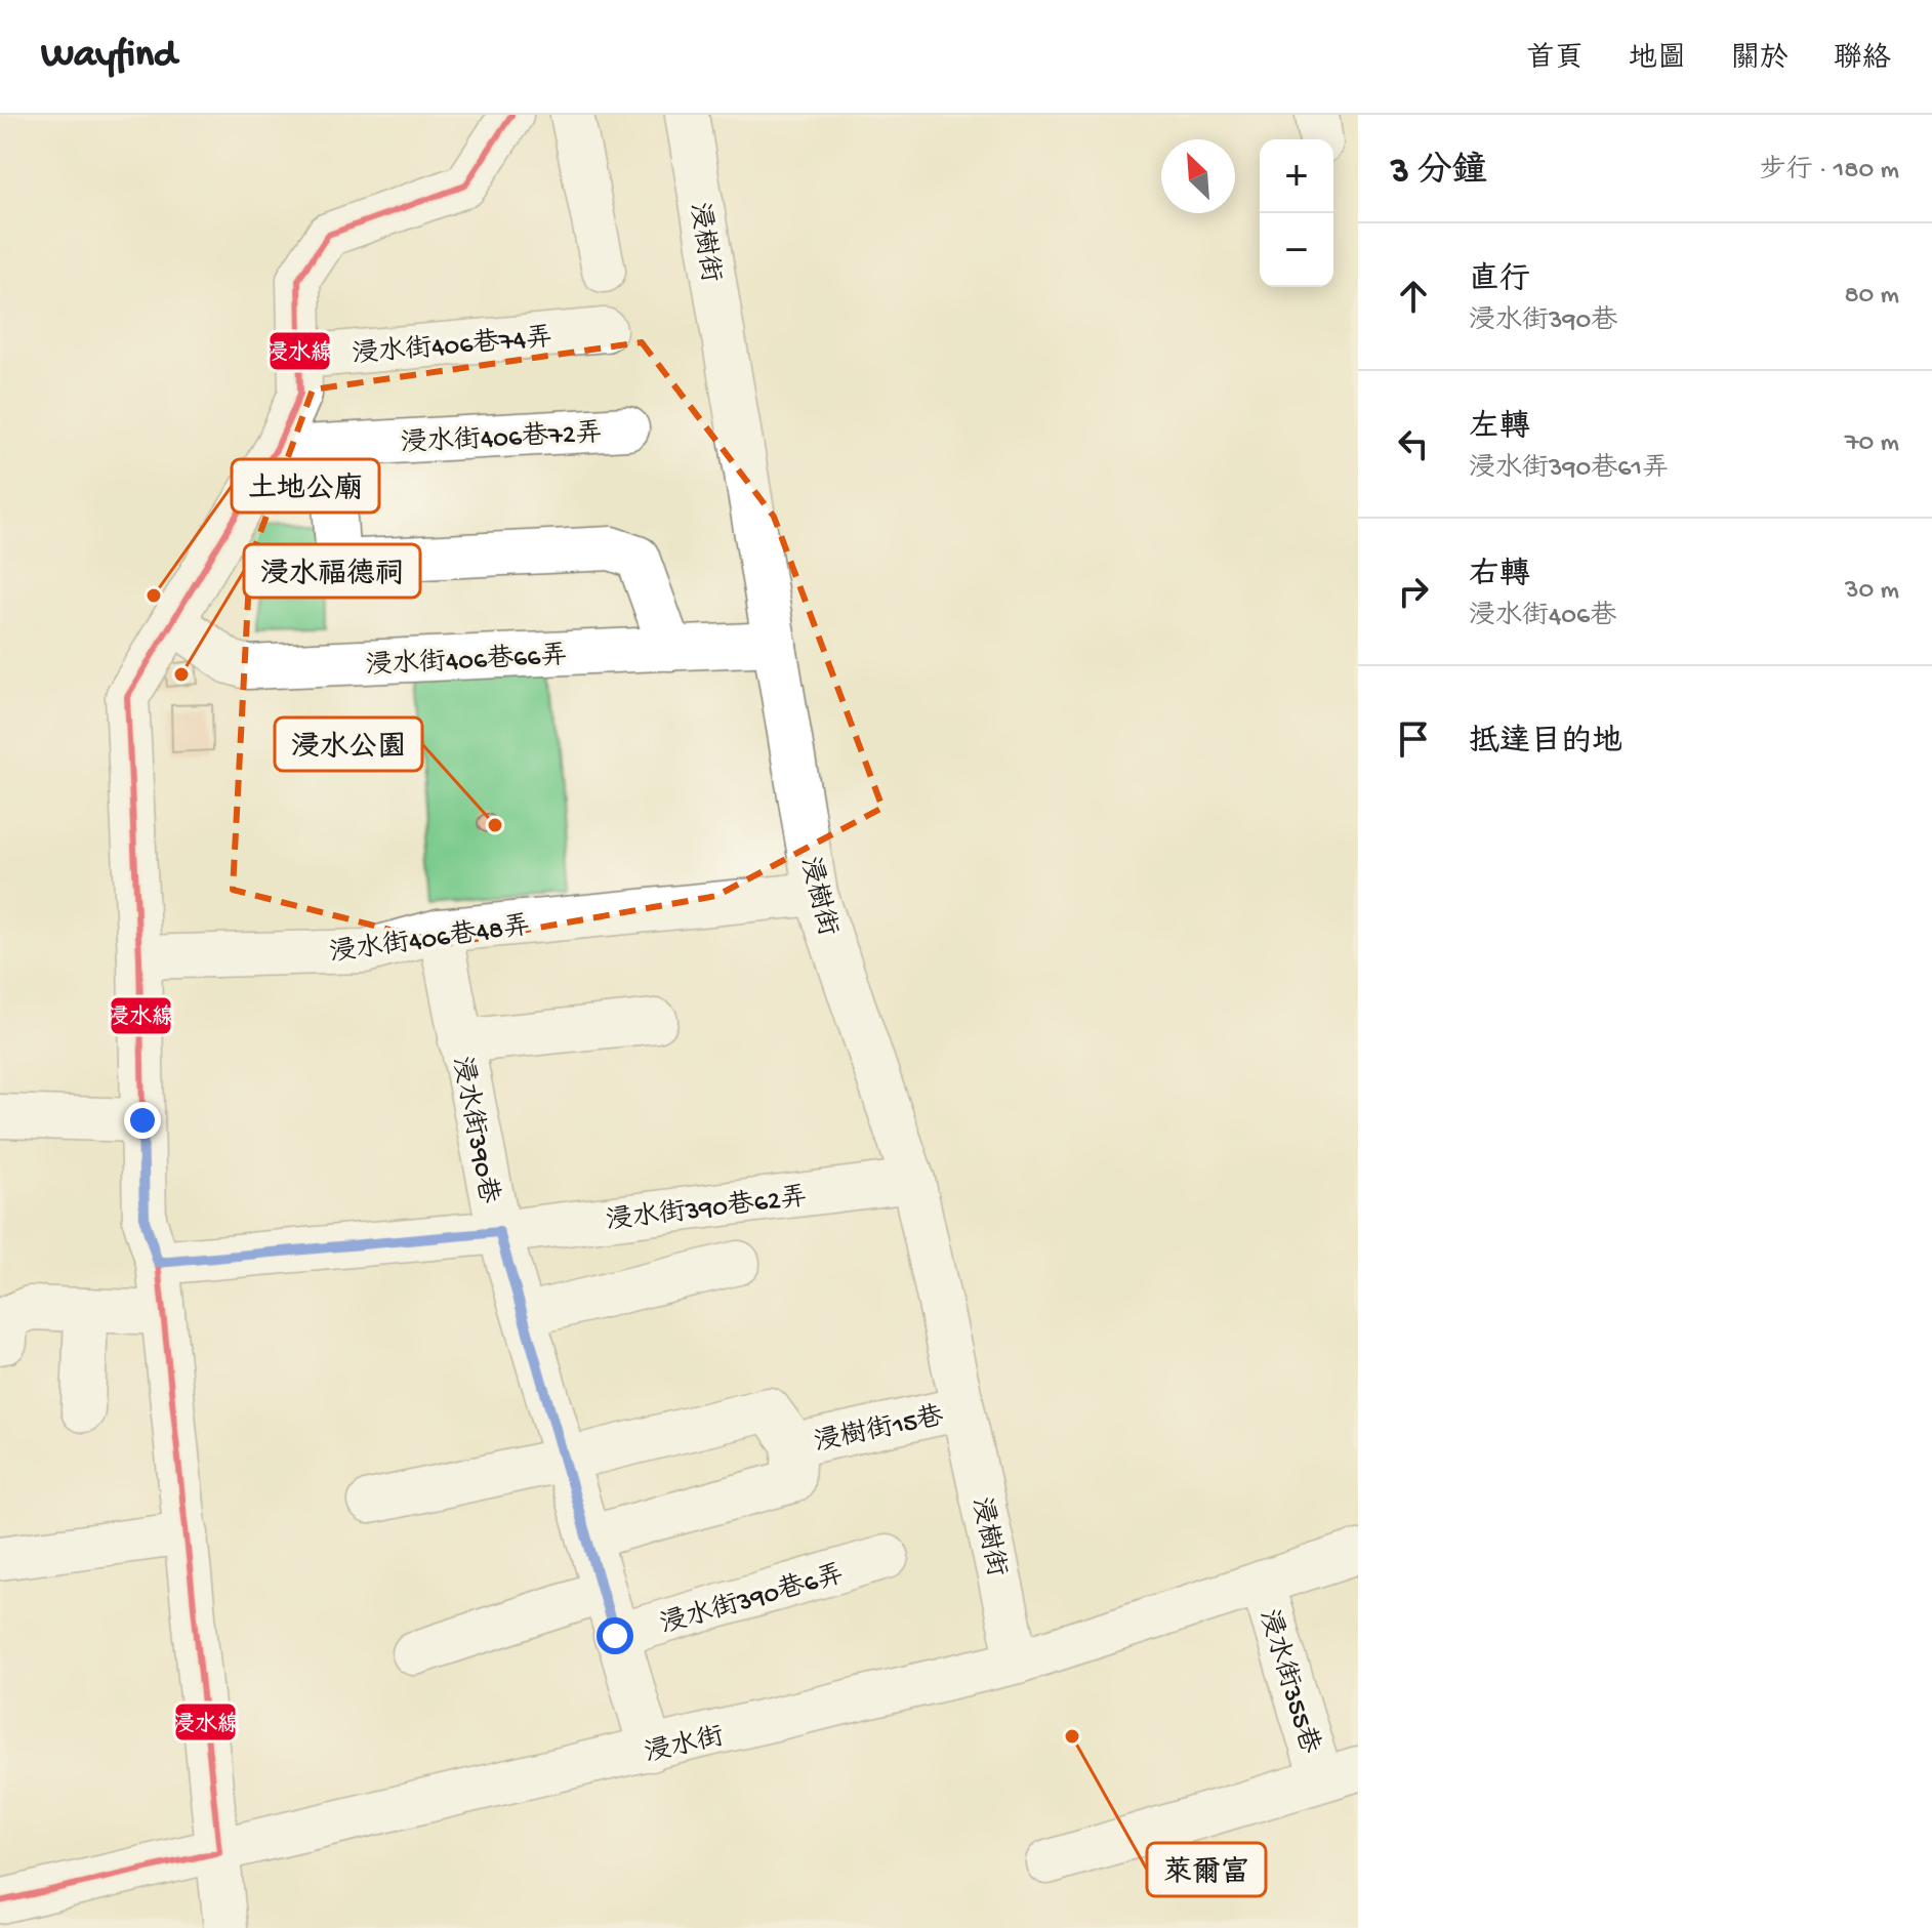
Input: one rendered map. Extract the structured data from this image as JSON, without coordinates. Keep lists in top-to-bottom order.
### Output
{
  "streets": {
    "street": [
      "浸樹街",
      "浸水街406巷74弄",
      "浸水街406巷72弄",
      "浸水街406巷66弄",
      "浸水街406巷48弄",
      "浸水街390巷",
      "浸水街390巷62弄",
      "浸樹街15巷",
      "浸水街390巷6弄",
      "浸水街355巷",
      "浸水街"
    ]
  },
  "crossings": [
    ["浸樹街", "浸水街406巷66弄"],
    ["浸樹街", "浸水街406巷48弄"],
    ["浸樹街", "浸水街390巷62弄"],
    ["浸樹街", "浸樹街15巷"],
    ["浸樹街", "浸水街"],
    ["浸水街406巷48弄", "浸水街390巷"],
    ["浸水街390巷", "浸水街390巷62弄"],
    ["浸水街390巷", "浸樹街15巷"],
    ["浸水街390巷", "浸水街390巷6弄"],
    ["浸水街390巷", "浸水街"],
    ["浸水街355巷", "浸水街"]
  ],
  "places": [
    "土地公廟",
    "浸水福德祠",
    "浸水公園",
    "萊爾富"
  ],
  "lines": ["transit line 浸水線"],
  "north": "top left",
  "page": {
    "header": "Wayfind",
    "nav": [
      "首頁",
      "地圖",
      "關於",
      "聯絡"
    ],
    "heading": ["3 分鐘", "步行 · 180 m"],
    "map_buttons": ["+", "−"],
    "list": [
      ["直行", "浸水街390巷", "80 m"],
      ["左轉", "浸水街390巷61弄", "70 m"],
      ["右轉", "浸水街406巷", "30 m"],
      "抵達目的地"
    ]
  }
}
